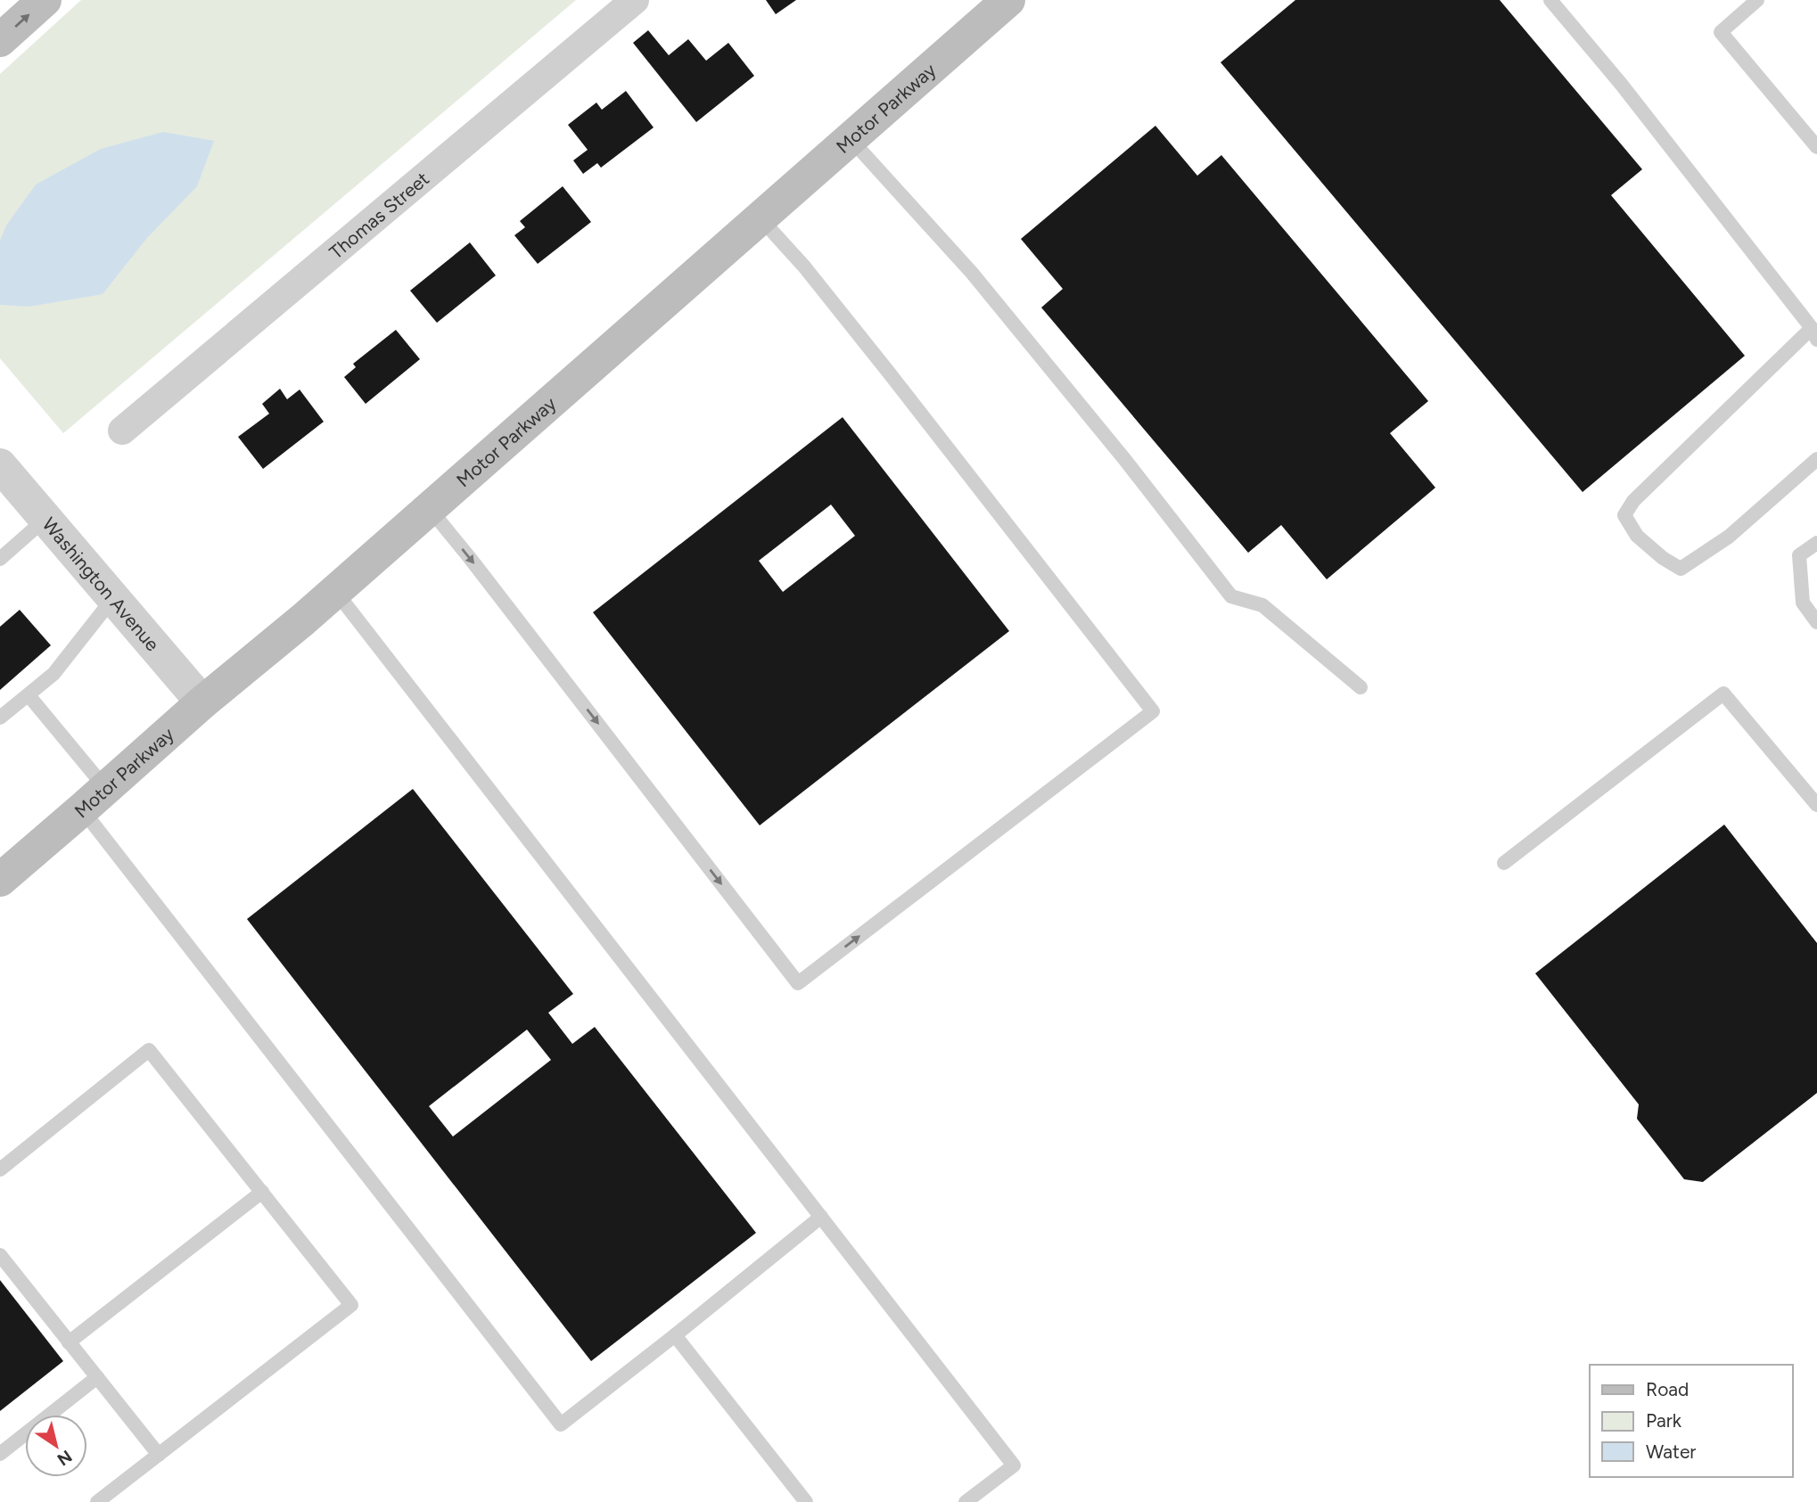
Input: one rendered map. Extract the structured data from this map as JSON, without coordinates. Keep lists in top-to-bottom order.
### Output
{
  "streets": {
    "main road": ["Motor Parkway"],
    "street": ["Thomas Street", "Washington Avenue"]
  },
  "crossings": [
    ["Motor Parkway", "Washington Avenue"]
  ],
  "legend": ["Road", "Park", "Water"],
  "north": "bottom right"
}
